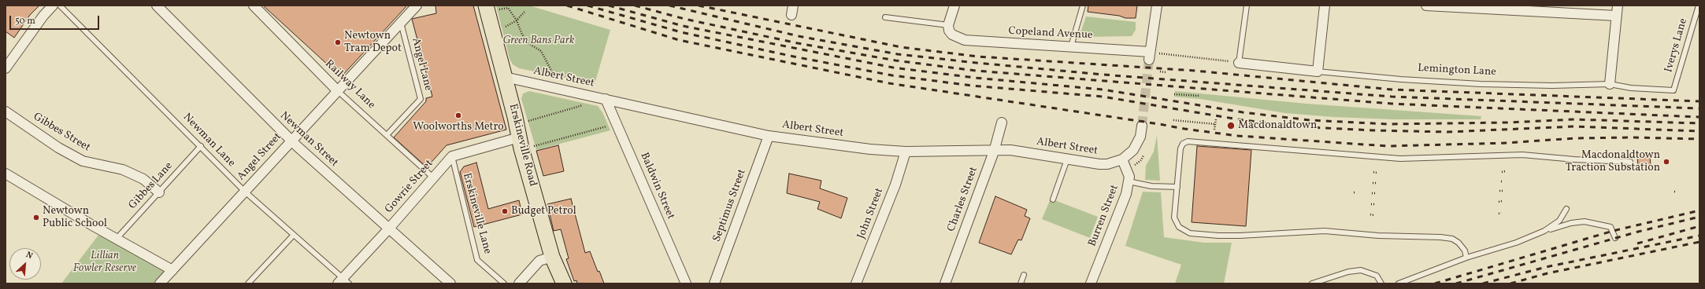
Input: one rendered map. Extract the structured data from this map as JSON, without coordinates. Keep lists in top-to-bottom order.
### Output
{
  "streets": {
    "main road": ["Erskineville Road"],
    "street": [
      "Copeland Avenue",
      "Lemington Lane",
      "Albert Street",
      "Railway Lane",
      "Gibbes Street",
      "Newman Street",
      "Angel Street",
      "Baldwin Street",
      "Gowrie Street",
      "Charles Street",
      "Septimus Street",
      "John Street",
      "Burren Street"
    ],
    "lane": [
      "Iverys Lane",
      "Angel Lane",
      "Newman Lane",
      "Gibbes Lane",
      "Erskineville Lane"
    ]
  },
  "crossings": [
    ["Iverys Lane", "Lemington Lane"],
    ["Angel Lane", "Railway Lane"],
    ["Angel Lane", "Angel Street"],
    ["Albert Street", "Erskineville Road"],
    ["Albert Street", "Baldwin Street"],
    ["Albert Street", "Charles Street"],
    ["Albert Street", "Septimus Street"],
    ["Albert Street", "John Street"],
    ["Albert Street", "Burren Street"],
    ["Railway Lane", "Angel Street"],
    ["Railway Lane", "Gowrie Street"],
    ["Gibbes Street", "Gibbes Lane"],
    ["Newman Street", "Angel Street"],
    ["Newman Street", "Gowrie Street"],
    ["Newman Lane", "Angel Street"],
    ["Newman Lane", "Gibbes Lane"],
    ["Newman Lane", "Gowrie Street"],
    ["Gowrie Street", "Erskineville Lane"]
  ],
  "parks": ["Green Bans Park", "Lillian Fowler Reserve"],
  "places": [
    "Newtown Tram Depot",
    "Woolworths Metro",
    "Macdonaldtown",
    "Macdonaldtown Traction Substation",
    "Budget Petrol",
    "Newtown Public School"
  ],
  "scale_bar": "50 m",
  "north": "top right"
}
